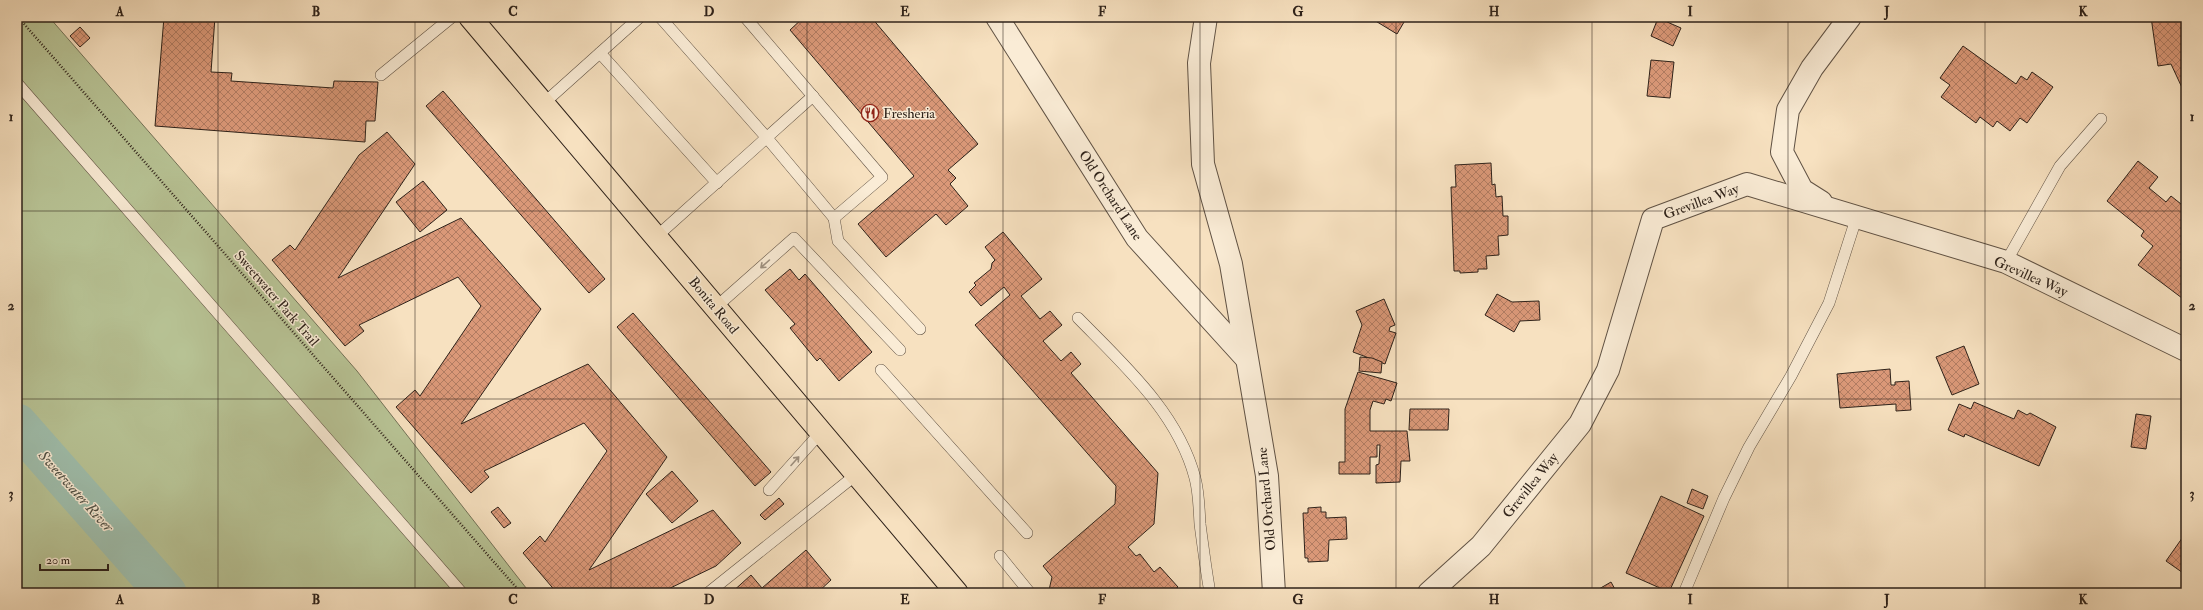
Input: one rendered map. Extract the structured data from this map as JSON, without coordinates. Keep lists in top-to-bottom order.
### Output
{
  "streets": {
    "main road": ["Bonita Road"],
    "street": ["Old Orchard Lane", "Grevillea Way"],
    "path": ["Sweetwater Park Trail"]
  },
  "water": ["Sweetwater River"],
  "places": {
    "restaurant": ["Fresheria"]
  },
  "scale_bar": "20 m",
  "grid": {
    "columns": [
      "A",
      "B",
      "C",
      "D",
      "E",
      "F",
      "G",
      "H",
      "I",
      "J",
      "K"
    ],
    "rows": ["1", "2", "3"]
  }
}
